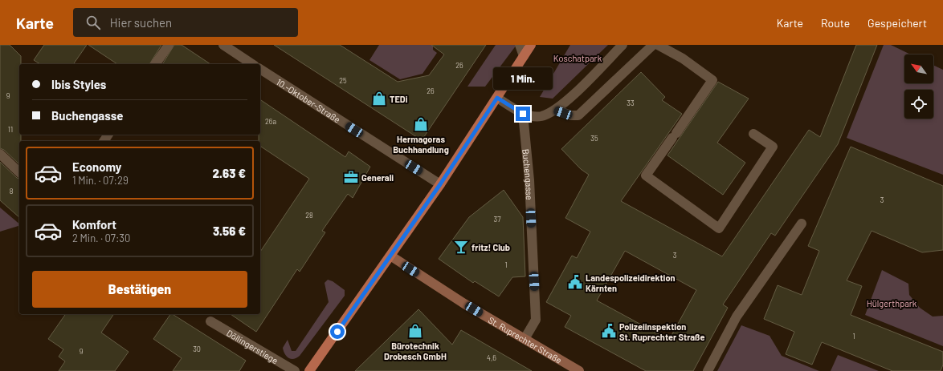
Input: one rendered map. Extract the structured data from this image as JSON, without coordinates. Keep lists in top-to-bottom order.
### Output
{
  "streets": {
    "street": [
      "10.-Oktober-Straße",
      "Buchengasse",
      "St. Ruprechter Straße",
      "Döllingerstiege"
    ]
  },
  "crossings": [
    ["Buchengasse", "St. Ruprechter Straße"]
  ],
  "parks": ["Koschatpark", "Hülgerthpark"],
  "places": {
    "shop": ["TEDi", "Hermagoras Buchhandlung", "Bürotechnik Drobesch GmbH"],
    "office": ["Generali"],
    "bar": ["fritz! Club"],
    "public building": ["Landespolizeidirektion Kärnten", "Polizeiinspektion St. Ruprechter Straße"]
  },
  "house_numbers": [
    "26",
    "25",
    "26",
    "9",
    "33",
    "26a",
    "11",
    "35",
    "8",
    "3",
    "28",
    "37",
    "3",
    "1",
    "1",
    "30",
    "9",
    "4,6"
  ],
  "north": "top left",
  "page": {
    "header": "Karte",
    "search": "Hier suchen",
    "nav": ["Karte", "Route", "Gespeichert"],
    "banner": ["Ibis Styles", "Buchengasse"],
    "bubble": "1 Min.",
    "list": [
      {
        "name": "Economy",
        "note": "1 Min. · 07:29",
        "value": "2.63 €"
      },
      {
        "name": "Komfort",
        "note": "2 Min. · 07:30",
        "value": "3.56 €"
      }
    ],
    "buttons": "Bestätigen"
  }
}
